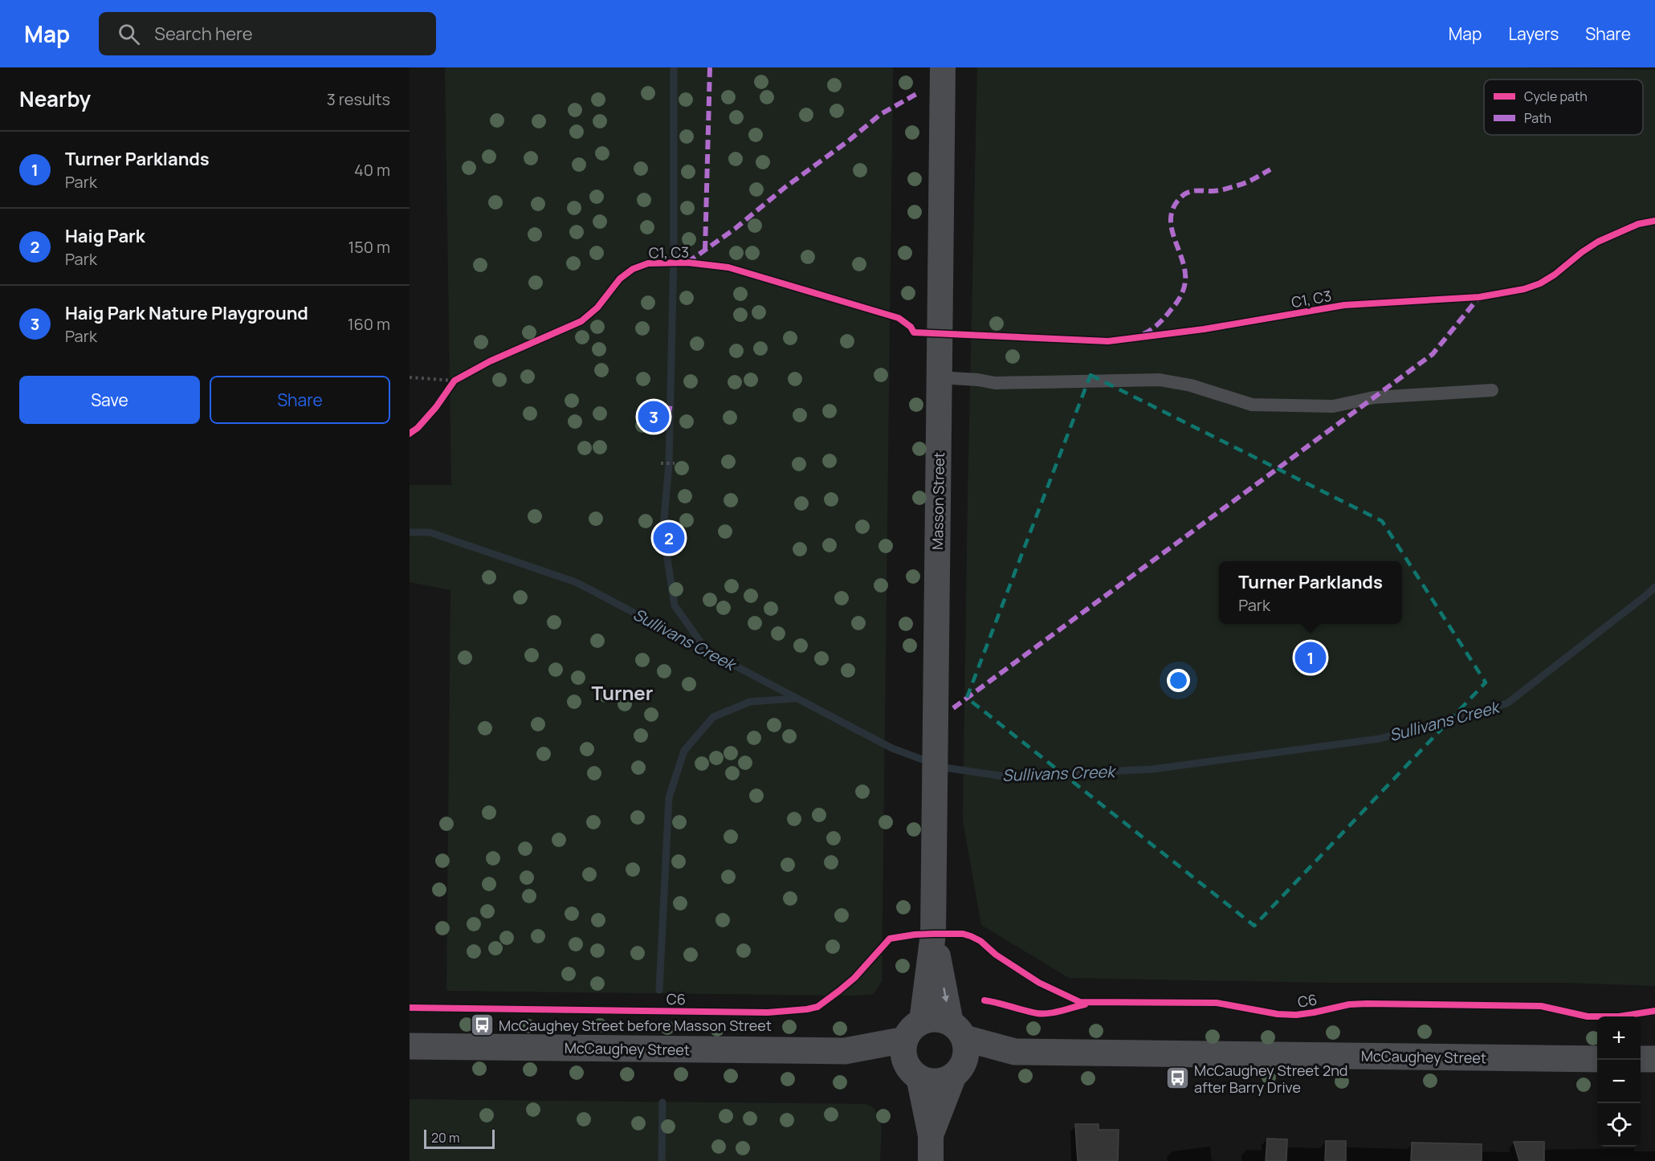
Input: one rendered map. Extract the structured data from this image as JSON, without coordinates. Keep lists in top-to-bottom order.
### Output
{
  "streets": {
    "street": ["Masson Street", "McCaughey Street"],
    "cycle path": ["C1, C3", "C6"]
  },
  "crossings": [
    ["Masson Street", "McCaughey Street"]
  ],
  "districts": ["Turner"],
  "water": ["Sullivans Creek"],
  "places": {
    "bus stop": ["McCaughey Street before Masson Street", "McCaughey Street 2nd after Barry Drive"]
  },
  "legend": ["Cycle path", "Path"],
  "scale_bar": "20 m",
  "page": {
    "header": "Map",
    "search": "Search here",
    "nav": ["Map", "Layers", "Share"],
    "heading": ["Nearby", "3 results"],
    "list": [
      {
        "mark": "1",
        "name": "Turner Parklands",
        "note": "Park",
        "value": "40 m"
      },
      {
        "mark": "2",
        "name": "Haig Park",
        "note": "Park",
        "value": "150 m"
      },
      {
        "mark": "3",
        "name": "Haig Park Nature Playground",
        "note": "Park",
        "value": "160 m"
      }
    ],
    "buttons": ["Save", "Share"],
    "pins": ["3", "2", "1"],
    "popup": ["Turner Parklands", "Park"],
    "map_buttons": ["+", "−"],
    "scale": "20 m"
  }
}
